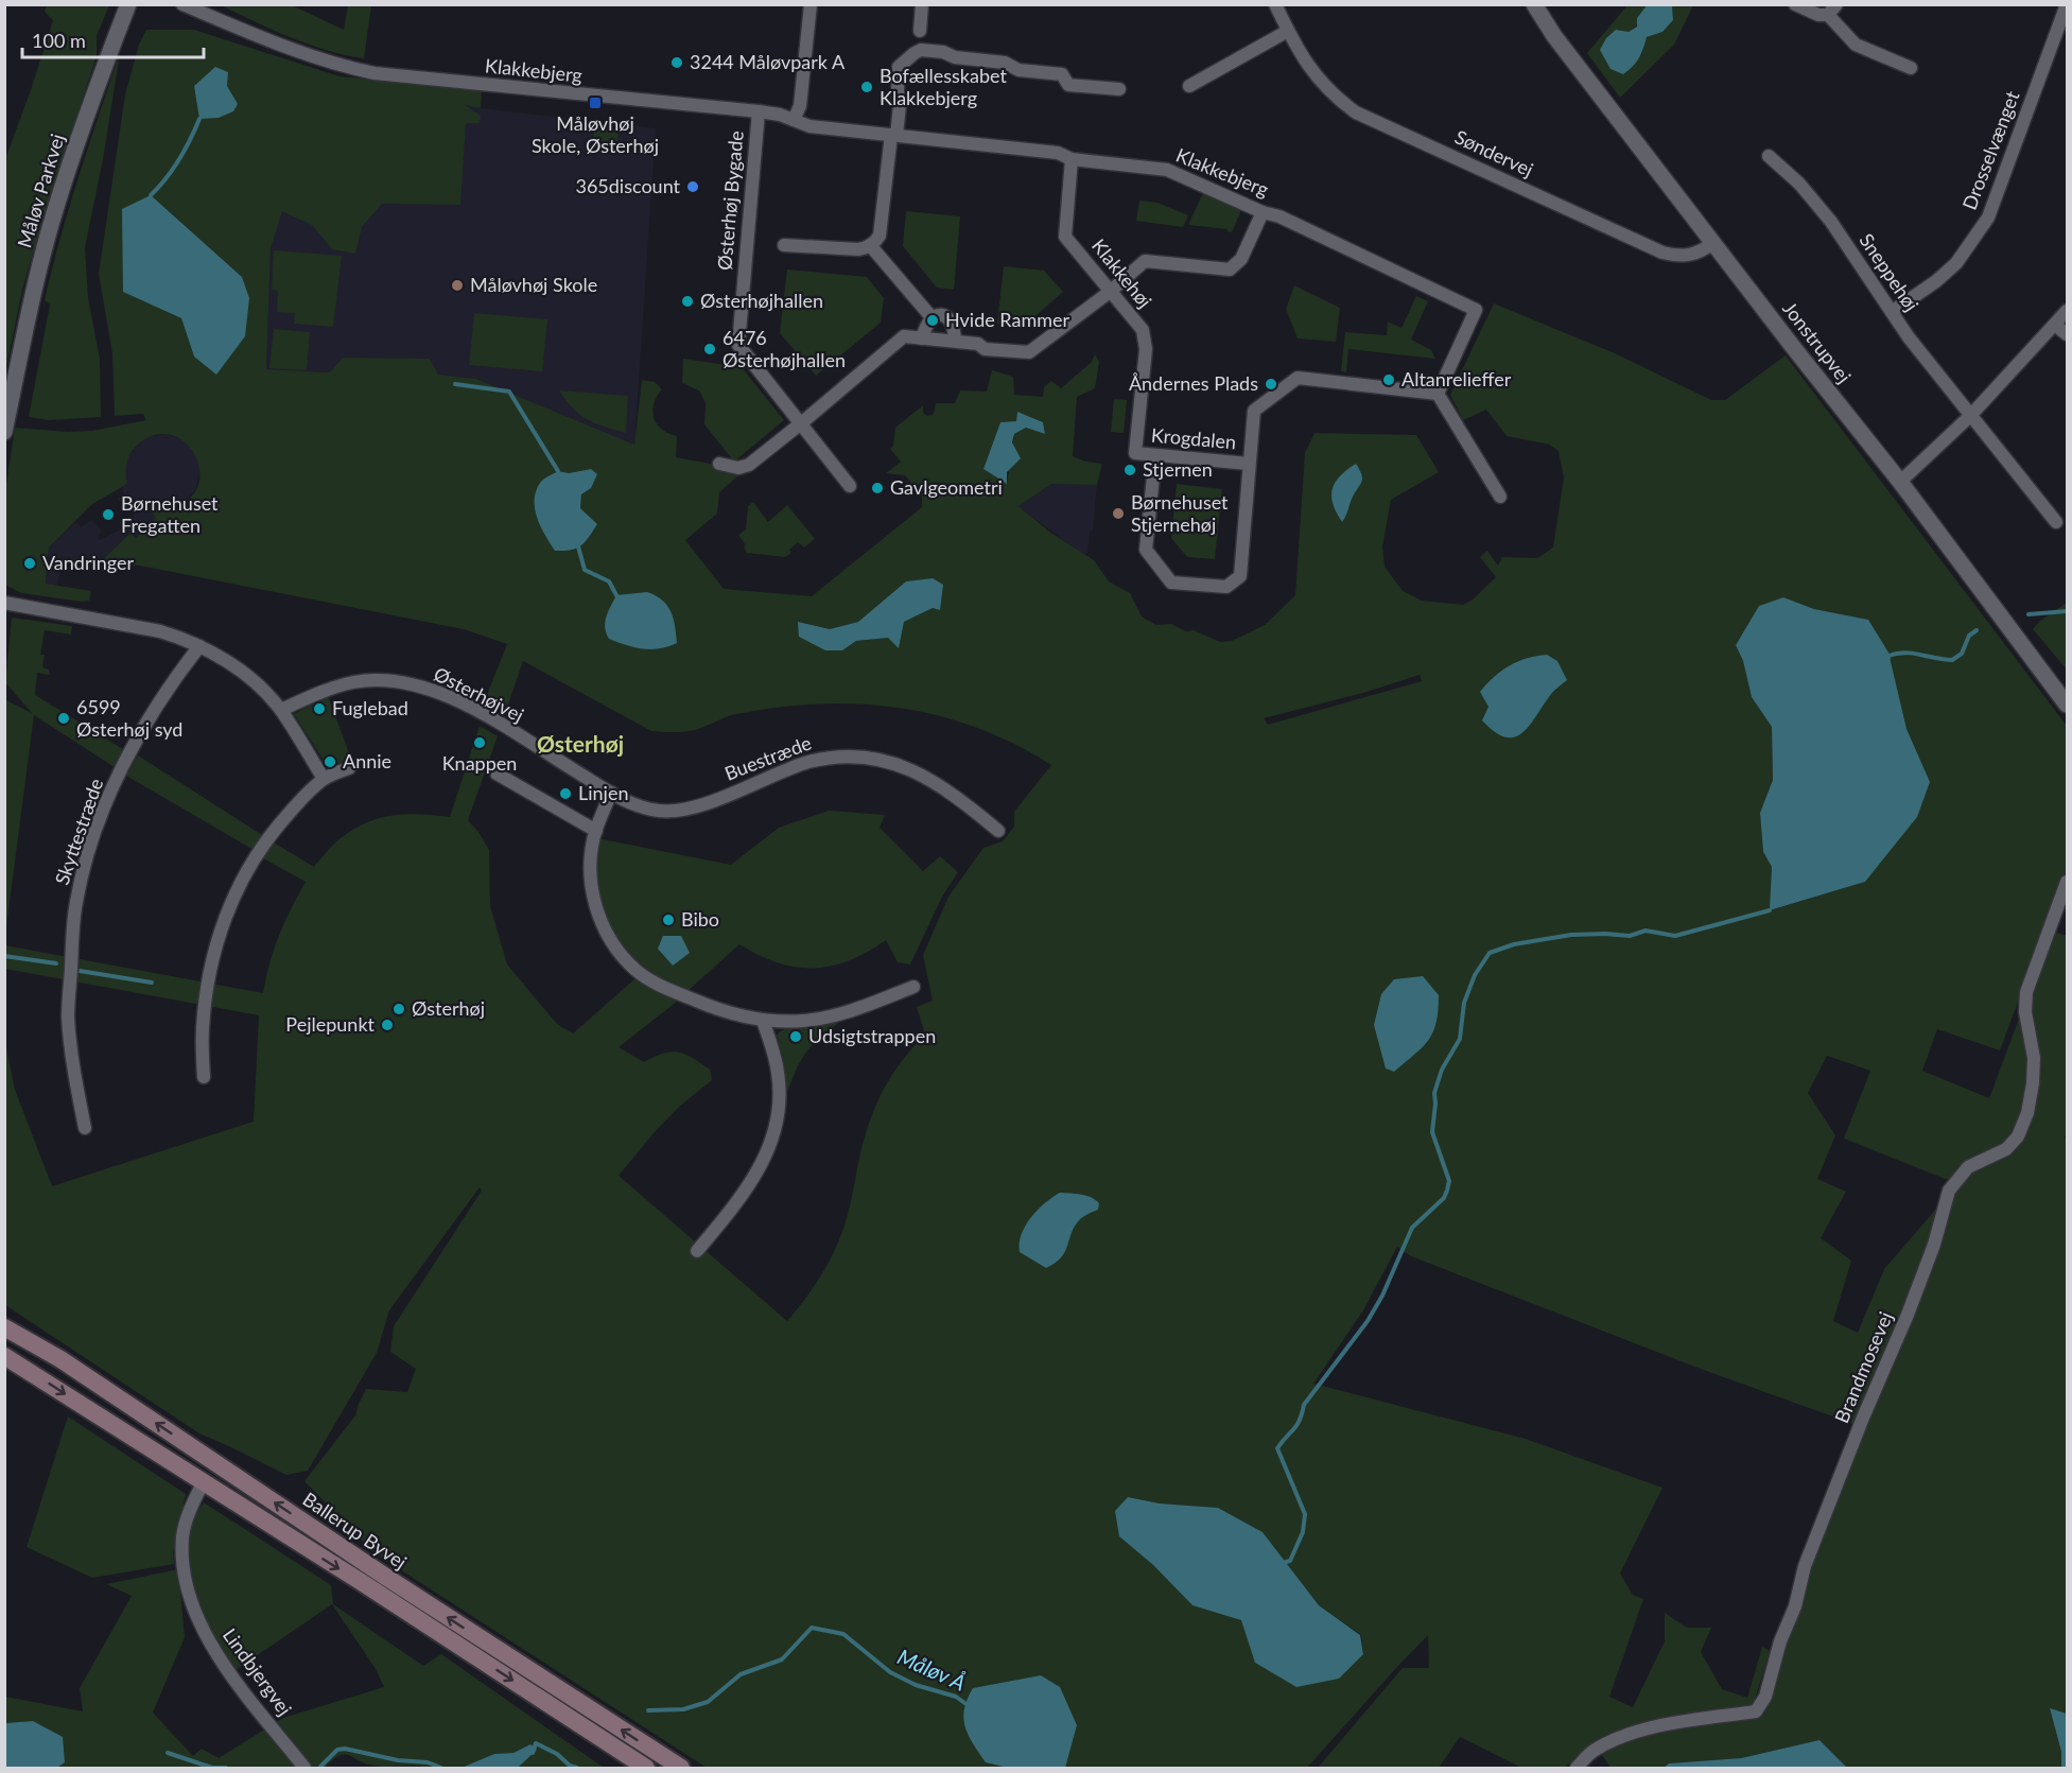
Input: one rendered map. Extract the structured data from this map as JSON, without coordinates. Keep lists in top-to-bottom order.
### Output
{
  "streets": {
    "main road": ["Ballerup Byvej"],
    "street": [
      "Klakkebjerg",
      "Drosselvænget",
      "Søndervej",
      "Måløv Parkvej",
      "Østerhøj Bygade",
      "Sneppehøj",
      "Klakkehøj",
      "Jonstrupvej",
      "Krogdalen",
      "Østerhøjvej",
      "Buestræde",
      "Skyttestræde",
      "Brandmosevej",
      "Lindbjergvej"
    ]
  },
  "crossings": [
    ["Klakkebjerg", "Østerhøj Bygade"],
    ["Klakkebjerg", "Klakkehøj"],
    ["Drosselvænget", "Sneppehøj"],
    ["Søndervej", "Jonstrupvej"],
    ["Klakkehøj", "Krogdalen"],
    ["Østerhøjvej", "Buestræde"],
    ["Ballerup Byvej", "Lindbjergvej"]
  ],
  "districts": ["Østerhøj"],
  "water": ["Måløv Å"],
  "places": {
    "other": [
      "3244 Måløvpark A",
      "Bofællesskabet Klakkebjerg",
      "365discount",
      "Måløvhøj Skole",
      "Østerhøjhallen",
      "Hvide Rammer",
      "6476 Østerhøjhallen",
      "Altanrelieffer",
      "Åndernes Plads",
      "Stjernen",
      "Gavlgeometri",
      "Børnehuset Stjernehøj",
      "Børnehuset Fregatten",
      "Vandringer",
      "Fuglebad",
      "6599 Østerhøj syd",
      "Knappen",
      "Annie",
      "Linjen",
      "Bibo",
      "Østerhøj",
      "Pejlepunkt",
      "Udsigtstrappen"
    ],
    "transit": ["Måløvhøj Skole, Østerhøj"]
  },
  "scale_bar": "100 m"
}
